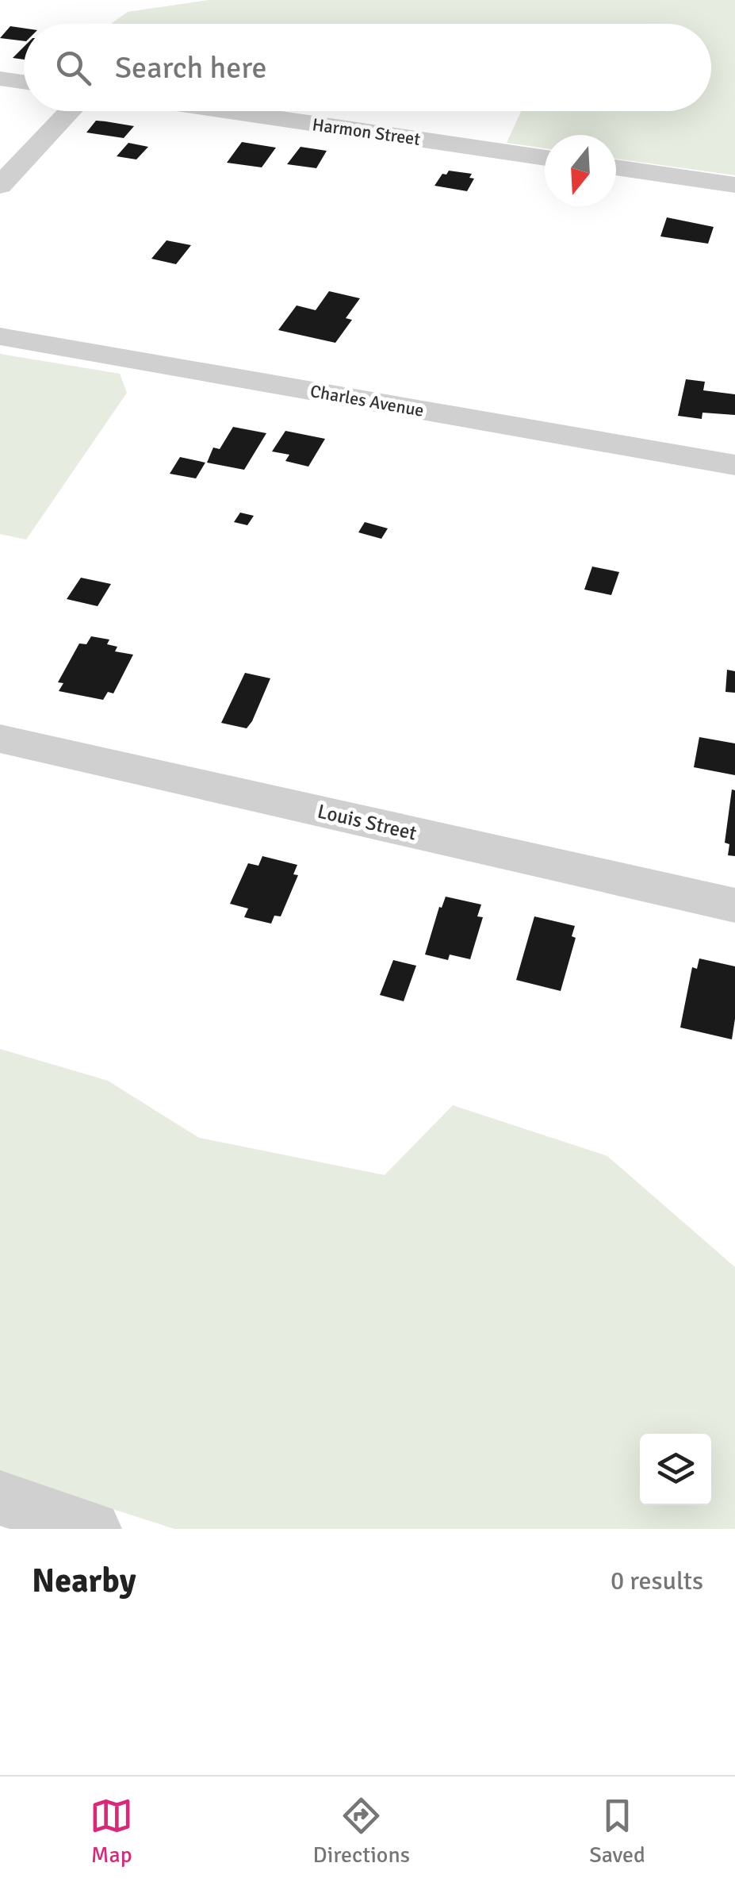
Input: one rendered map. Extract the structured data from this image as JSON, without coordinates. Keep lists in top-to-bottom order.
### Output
{
  "streets": {
    "street": ["Harmon Street", "Charles Avenue", "Louis Street"]
  },
  "north": "bottom",
  "page": {
    "search": "Search here",
    "heading": ["Nearby", "0 results"],
    "nav": ["Map", "Directions", "Saved"]
  }
}
